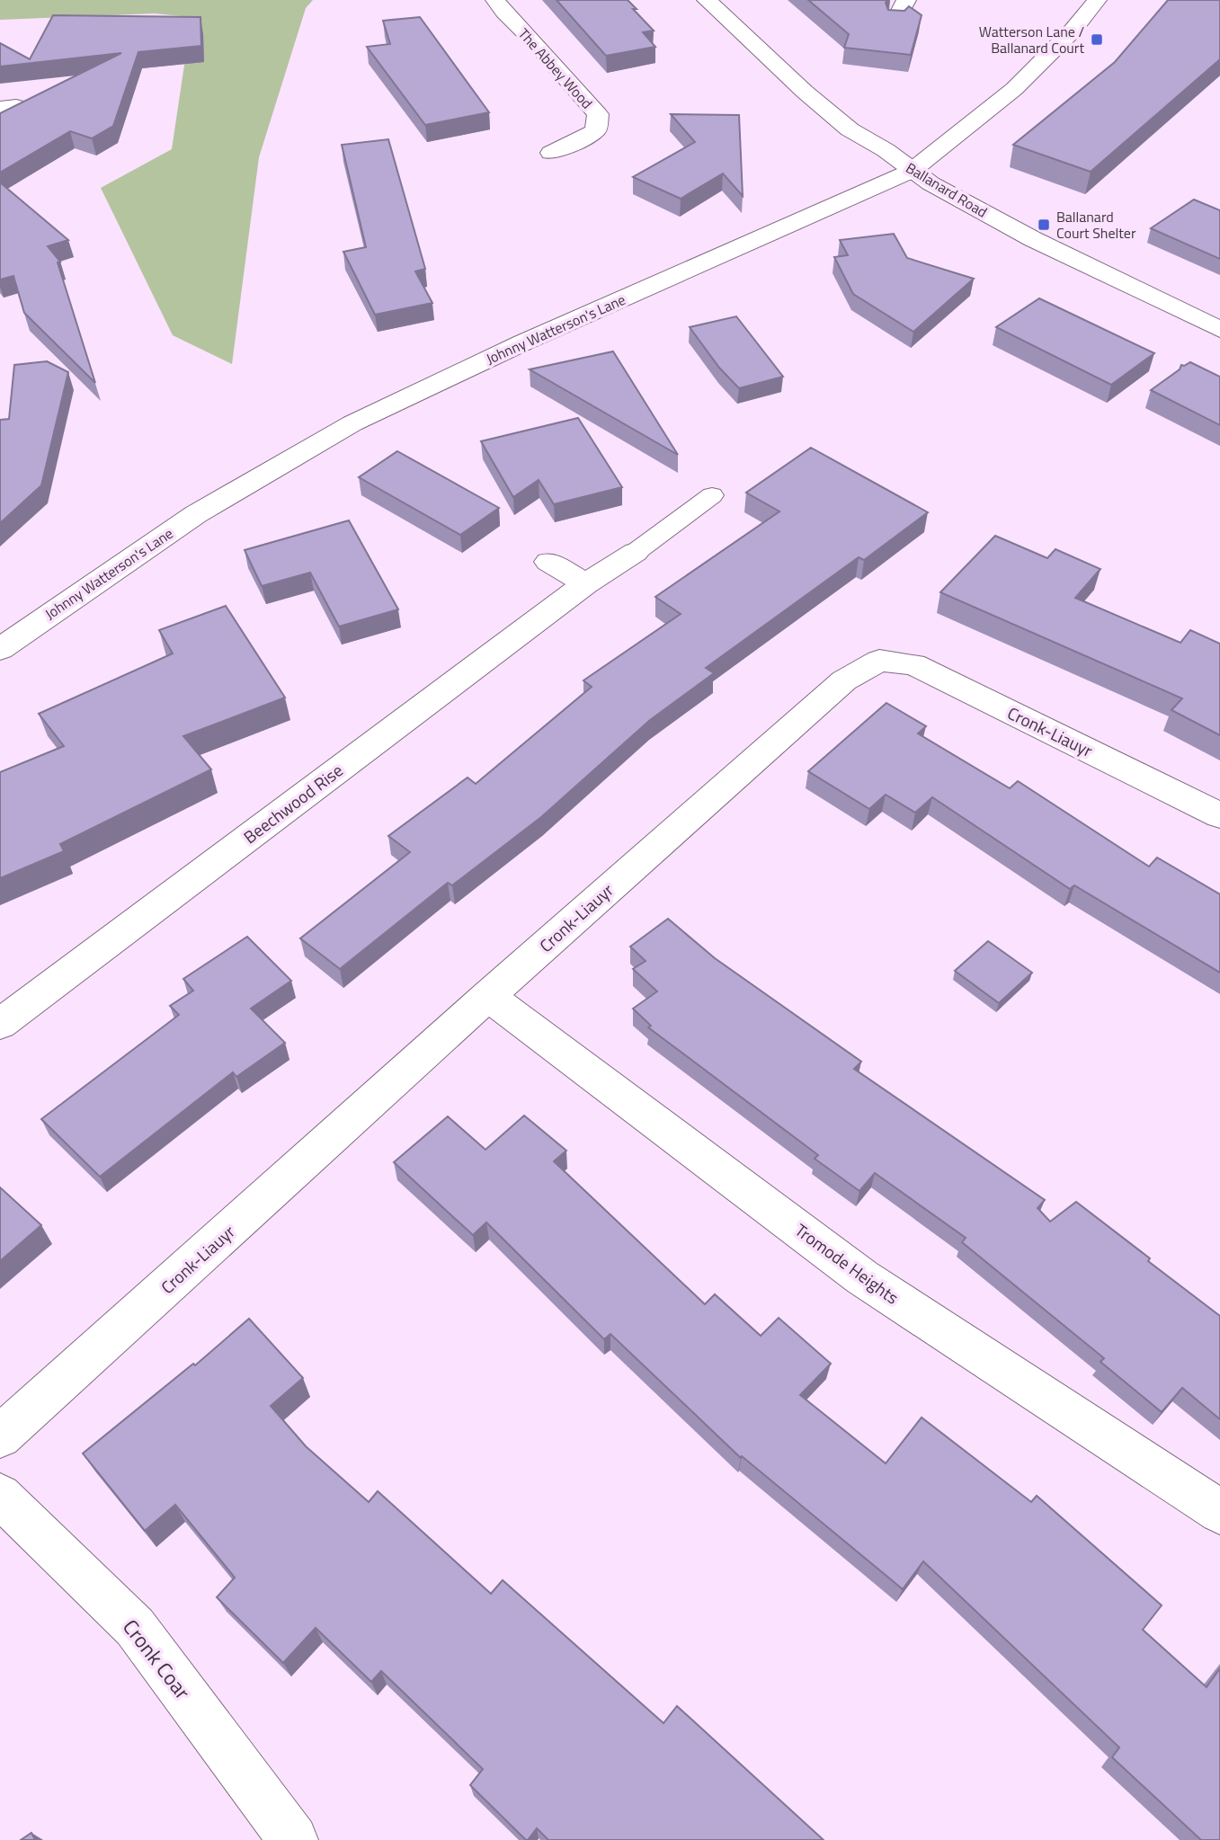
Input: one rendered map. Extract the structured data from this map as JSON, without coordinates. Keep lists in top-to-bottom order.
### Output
{
  "streets": {
    "main road": [
      "The Abbey Wood",
      "Ballanard Road",
      "Johnny Watterson's Lane",
      "Cronk-Liauyr",
      "Beechwood Rise",
      "Tromode Heights",
      "Cronk Coar"
    ]
  },
  "crossings": [
    ["Ballanard Road", "Johnny Watterson's Lane"],
    ["Cronk-Liauyr", "Tromode Heights"]
  ],
  "places": {
    "transit": ["Watterson Lane / Ballanard Court", "Ballanard Court Shelter"]
  }
}
